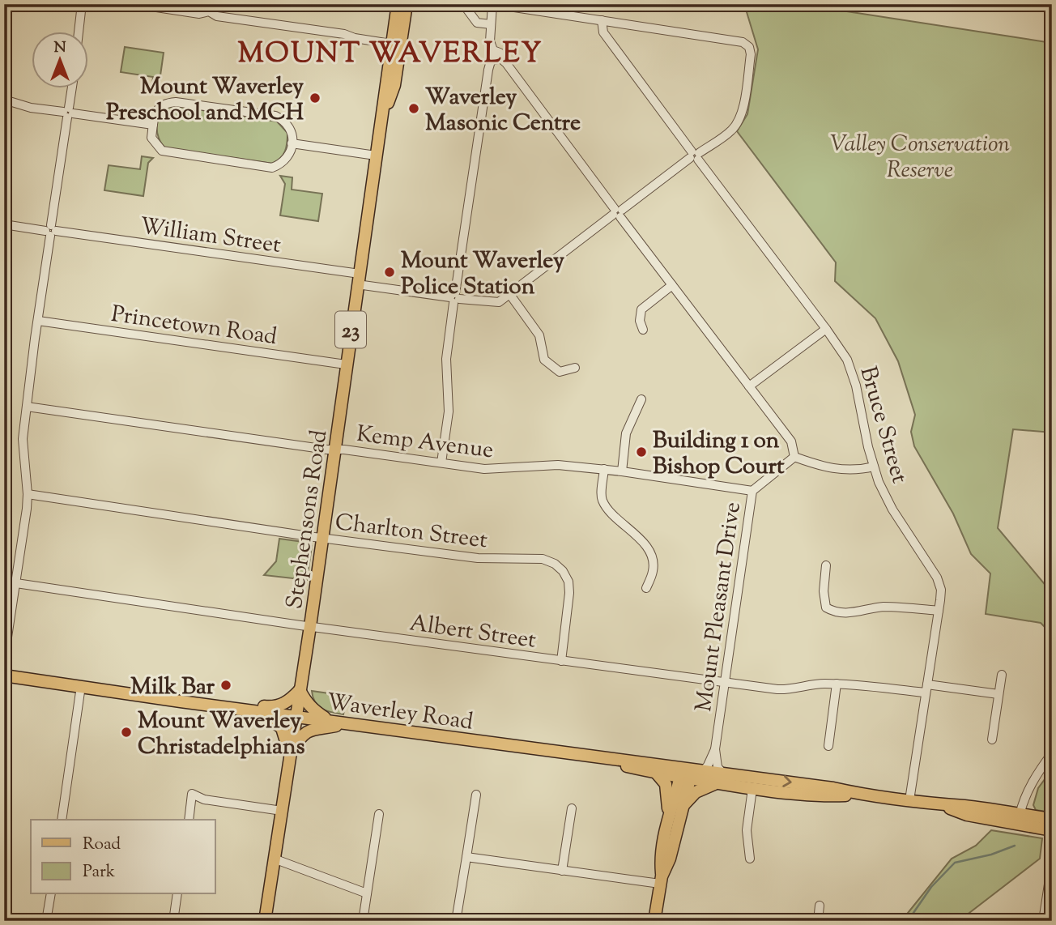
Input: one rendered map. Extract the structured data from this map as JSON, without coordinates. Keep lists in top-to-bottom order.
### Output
{
  "streets": {
    "main road": ["23", "Stephensons Road", "Waverley Road"],
    "street": [
      "William Street",
      "Princetown Road",
      "Bruce Street",
      "Kemp Avenue",
      "Charlton Street",
      "Mount Pleasant Drive",
      "Albert Street"
    ]
  },
  "crossings": [
    ["William Street", "Bruce Street"],
    ["William Street", "Stephensons Road"],
    ["Princetown Road", "Stephensons Road"],
    ["Bruce Street", "Albert Street"],
    ["Bruce Street", "Waverley Road"],
    ["Kemp Avenue", "Stephensons Road"],
    ["Kemp Avenue", "Mount Pleasant Drive"],
    ["Stephensons Road", "Charlton Street"],
    ["Stephensons Road", "Albert Street"],
    ["Stephensons Road", "Waverley Road"],
    ["Charlton Street", "Albert Street"],
    ["Mount Pleasant Drive", "Albert Street"],
    ["Mount Pleasant Drive", "Waverley Road"]
  ],
  "districts": ["MOUNT WAVERLEY"],
  "parks": ["Valley Conservation Reserve"],
  "places": [
    "Mount Waverley Preschool and MCH",
    "Waverley Masonic Centre",
    "Mount Waverley Police Station",
    "Building 1 on Bishop Court",
    "Milk Bar",
    "Mount Waverley Christadelphians"
  ],
  "legend": ["Road", "Park"],
  "north": "top"
}
